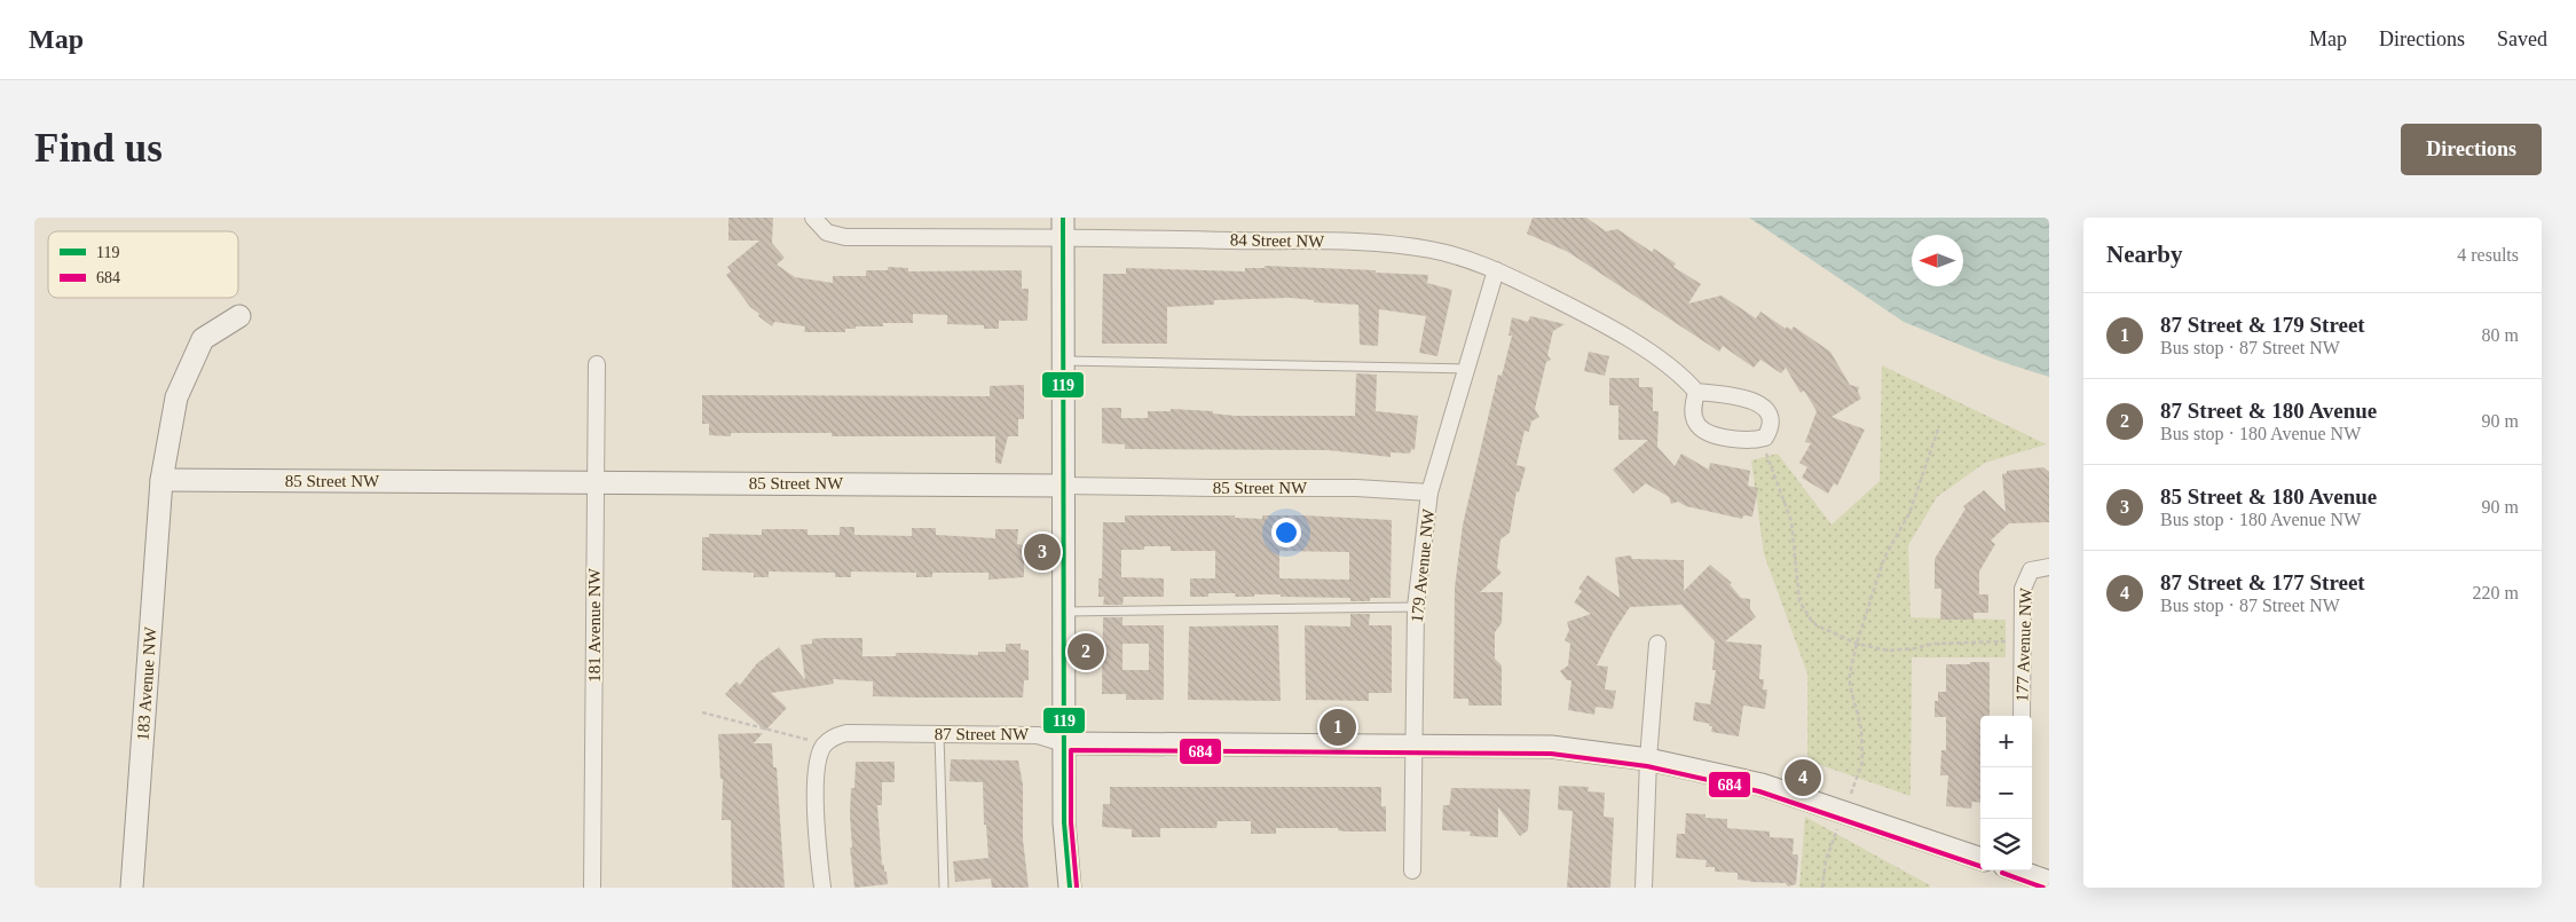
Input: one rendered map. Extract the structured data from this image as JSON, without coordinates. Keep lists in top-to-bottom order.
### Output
{
  "streets": {
    "street": [
      "84 Street NW",
      "85 Street NW",
      "179 Avenue NW",
      "181 Avenue NW",
      "177 Avenue NW",
      "183 Avenue NW",
      "87 Street NW"
    ]
  },
  "crossings": [
    ["84 Street NW", "179 Avenue NW"],
    ["85 Street NW", "179 Avenue NW"],
    ["85 Street NW", "181 Avenue NW"],
    ["85 Street NW", "183 Avenue NW"],
    ["179 Avenue NW", "87 Street NW"]
  ],
  "lines": ["transit line 119", "transit line 684"],
  "legend": ["119", "684"],
  "north": "left",
  "page": {
    "header": "Map",
    "nav": ["Map", "Directions", "Saved"],
    "buttons": "Directions",
    "title": "Find us",
    "heading": ["Nearby", "4 results"],
    "list": [
      {
        "mark": "1",
        "name": "87 Street & 179 Street",
        "note": "Bus stop · 87 Street NW",
        "value": "80 m"
      },
      {
        "mark": "2",
        "name": "87 Street & 180 Avenue",
        "note": "Bus stop · 180 Avenue NW",
        "value": "90 m"
      },
      {
        "mark": "3",
        "name": "85 Street & 180 Avenue",
        "note": "Bus stop · 180 Avenue NW",
        "value": "90 m"
      },
      {
        "mark": "4",
        "name": "87 Street & 177 Street",
        "note": "Bus stop · 87 Street NW",
        "value": "220 m"
      }
    ],
    "pins": [
      "3",
      "2",
      "1",
      "4"
    ],
    "map_buttons": ["+", "−"]
  }
}
